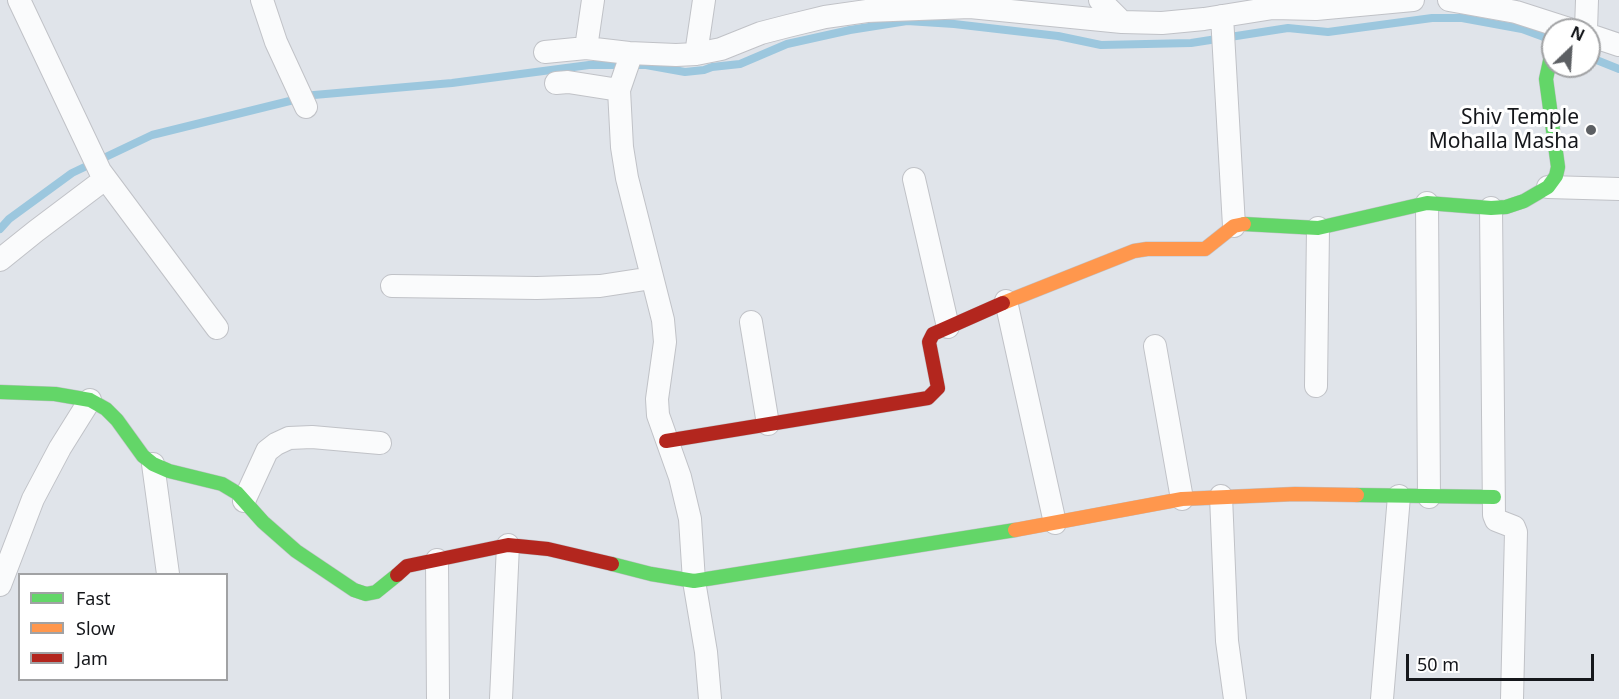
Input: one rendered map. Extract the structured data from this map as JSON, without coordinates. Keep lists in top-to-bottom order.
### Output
{
  "places": ["Shiv Temple Mohalla Masha"],
  "legend": ["Fast", "Slow", "Jam"],
  "scale_bar": "50 m",
  "north": "top right"
}
